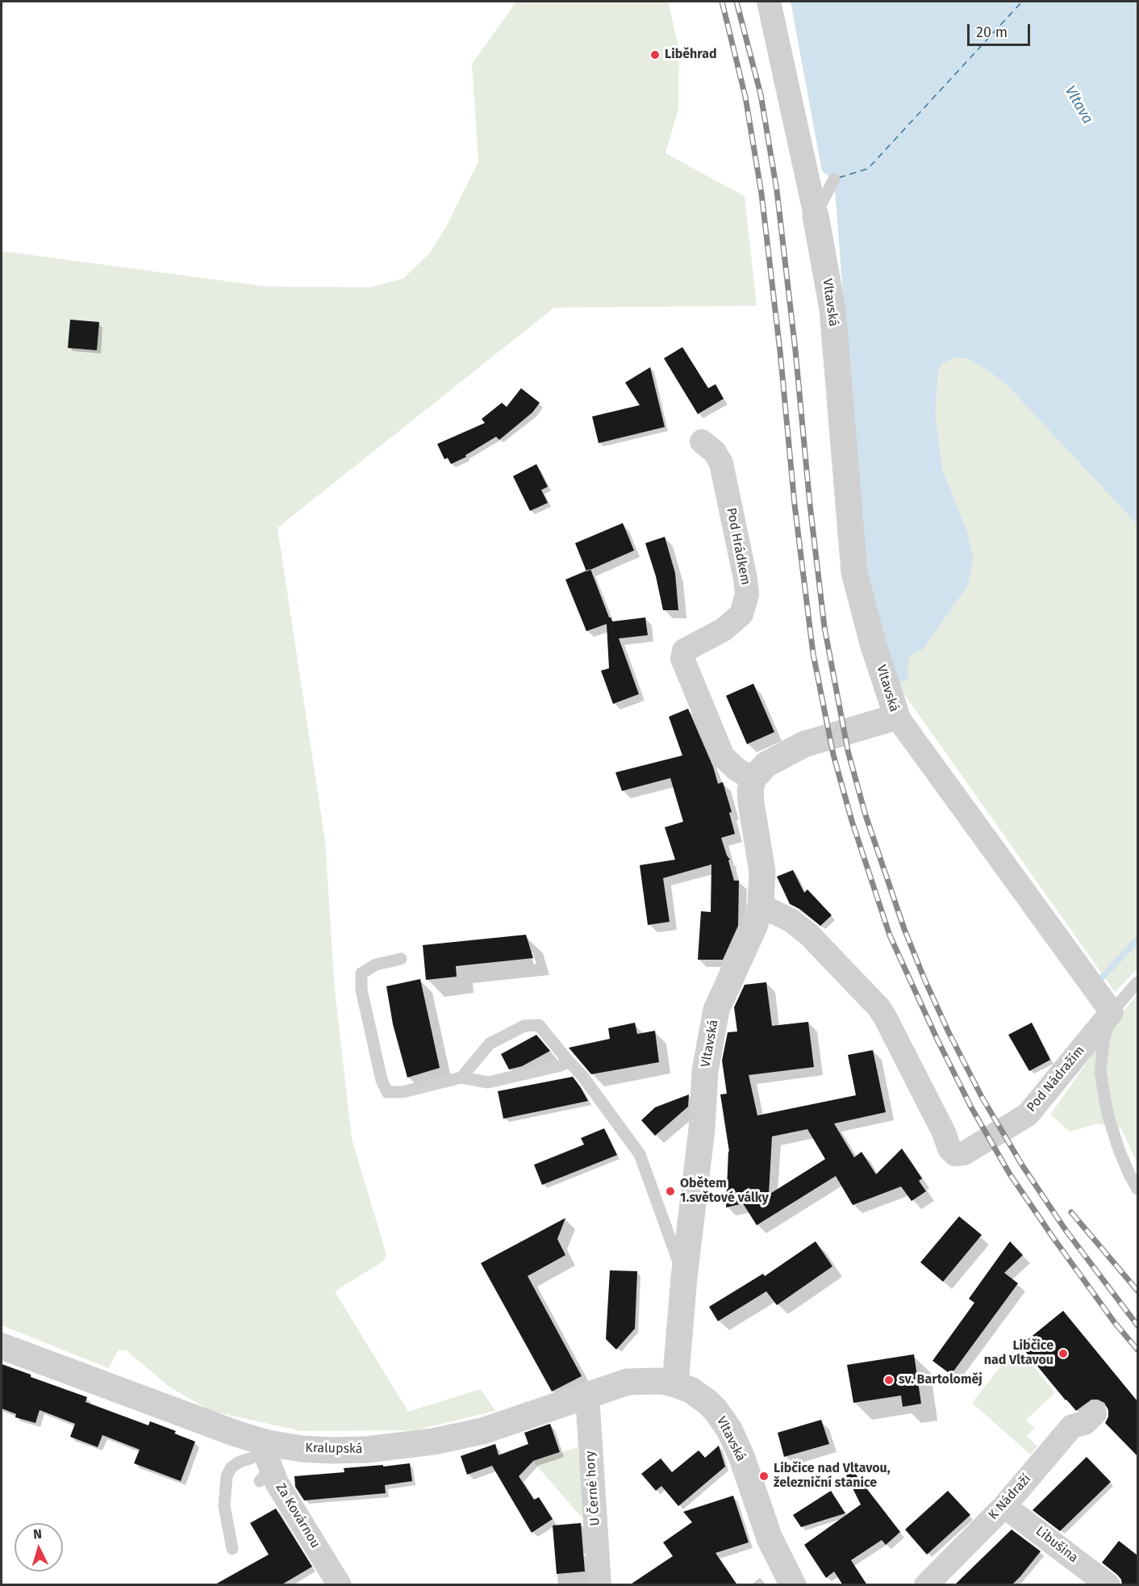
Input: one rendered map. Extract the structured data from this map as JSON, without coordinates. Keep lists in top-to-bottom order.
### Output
{
  "streets": {
    "street": [
      "Vltavská",
      "Pod Hrádkem",
      "Pod Nádražím",
      "Kralupská",
      "U Černé hory",
      "K Nádraží",
      "Za Kovárnou",
      "Libušina"
    ]
  },
  "crossings": [
    ["Vltavská", "Pod Hrádkem"],
    ["Vltavská", "Pod Nádražím"],
    ["Vltavská", "Kralupská"],
    ["Kralupská", "U Černé hory"],
    ["Kralupská", "Za Kovárnou"],
    ["K Nádraží", "Libušina"]
  ],
  "water": ["Vltava"],
  "places": [
    "Liběhrad",
    "Obětem 1.světové války",
    "Libčice nad Vltavou",
    "sv. Bartoloměj",
    "Libčice nad Vltavou, železniční stanice"
  ],
  "scale_bar": "20 m",
  "north": "top"
}
